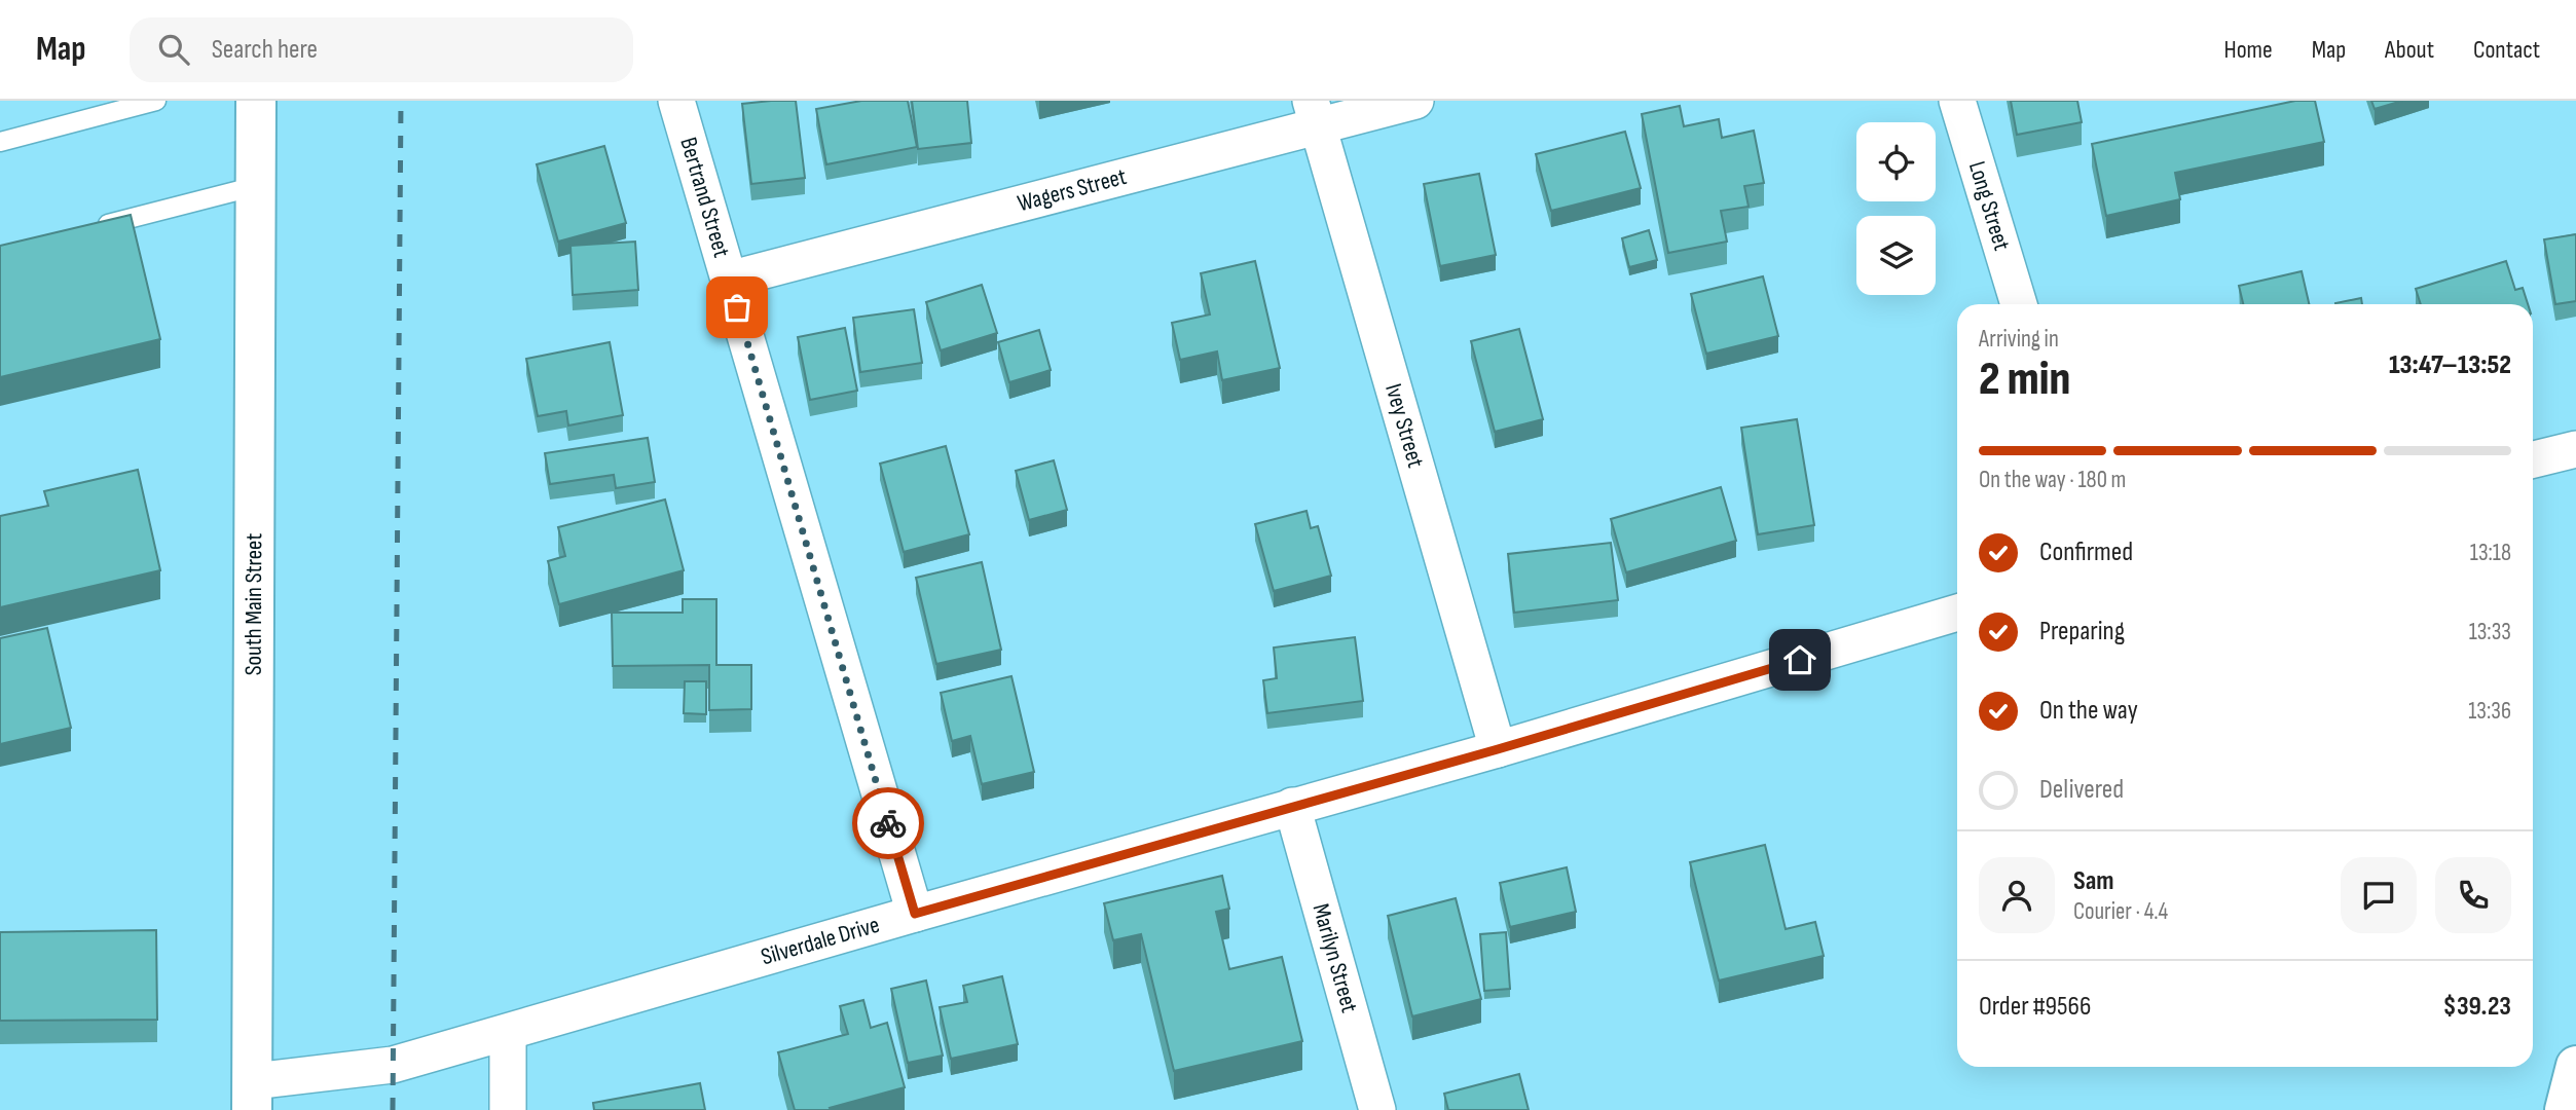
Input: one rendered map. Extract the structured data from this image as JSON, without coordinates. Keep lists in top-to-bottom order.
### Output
{
  "streets": {
    "street": [
      "Wagers Street",
      "Bertrand Street",
      "Long Street",
      "Ivey Street",
      "South Main Street",
      "Silverdale Drive",
      "Marilyn Street"
    ]
  },
  "crossings": [
    ["Wagers Street", "Bertrand Street"],
    ["Wagers Street", "Ivey Street"],
    ["Bertrand Street", "Silverdale Drive"],
    ["Ivey Street", "Silverdale Drive"],
    ["South Main Street", "Silverdale Drive"],
    ["Silverdale Drive", "Marilyn Street"]
  ],
  "page": {
    "header": "Map",
    "search": "Search here",
    "nav": [
      "Home",
      "Map",
      "About",
      "Contact"
    ],
    "heading": ["2 min", "Arriving in", "13:47–13:52"],
    "panel": [
      "Sam",
      "Courier · 4.4",
      "Order #9566",
      "$39.23"
    ],
    "bar": "On the way · 180 m",
    "list": [
      ["Confirmed", "13:18"],
      ["Preparing", "13:33"],
      ["On the way", "13:36"],
      "Delivered"
    ]
  }
}
